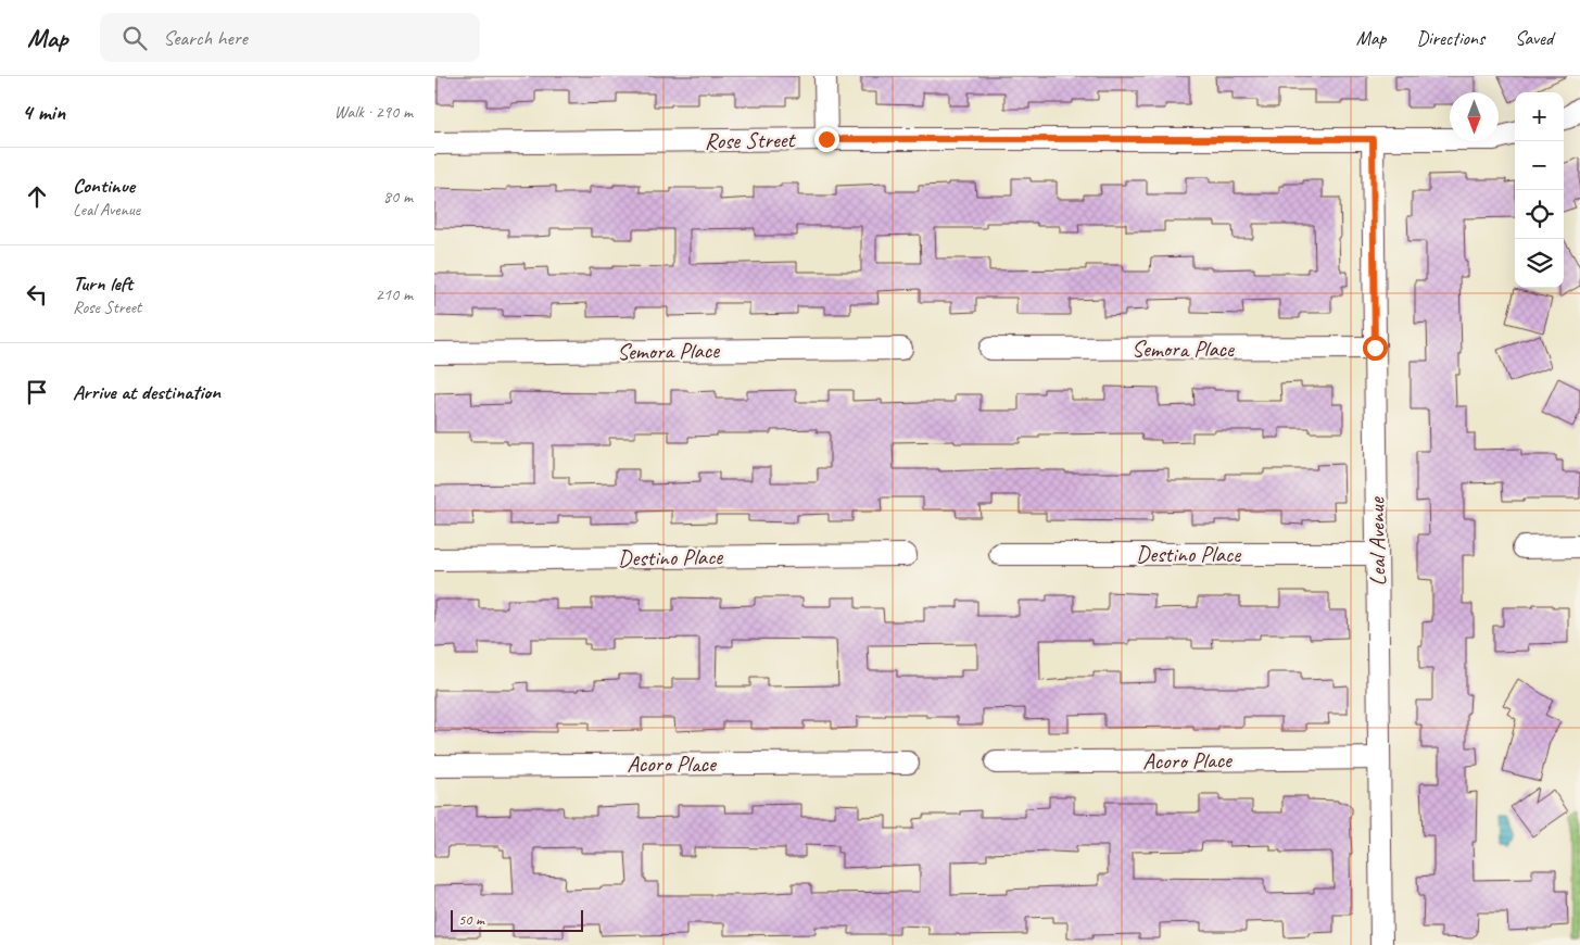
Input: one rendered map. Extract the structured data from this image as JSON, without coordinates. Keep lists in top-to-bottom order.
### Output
{
  "streets": {
    "street": [
      "Rose Street",
      "Semora Place",
      "Leal Avenue",
      "Destino Place",
      "Acoro Place"
    ]
  },
  "crossings": [
    ["Rose Street", "Leal Avenue"],
    ["Semora Place", "Leal Avenue"],
    ["Leal Avenue", "Destino Place"],
    ["Leal Avenue", "Acoro Place"]
  ],
  "scale_bar": "50 m",
  "north": "bottom",
  "page": {
    "header": "Map",
    "search": "Search here",
    "nav": ["Map", "Directions", "Saved"],
    "heading": ["4 min", "Walk · 290 m"],
    "map_buttons": ["+", "−"],
    "list": [
      ["Continue", "Leal Avenue", "80 m"],
      ["Turn left", "Rose Street", "210 m"],
      "Arrive at destination"
    ],
    "scale": "50 m"
  }
}
